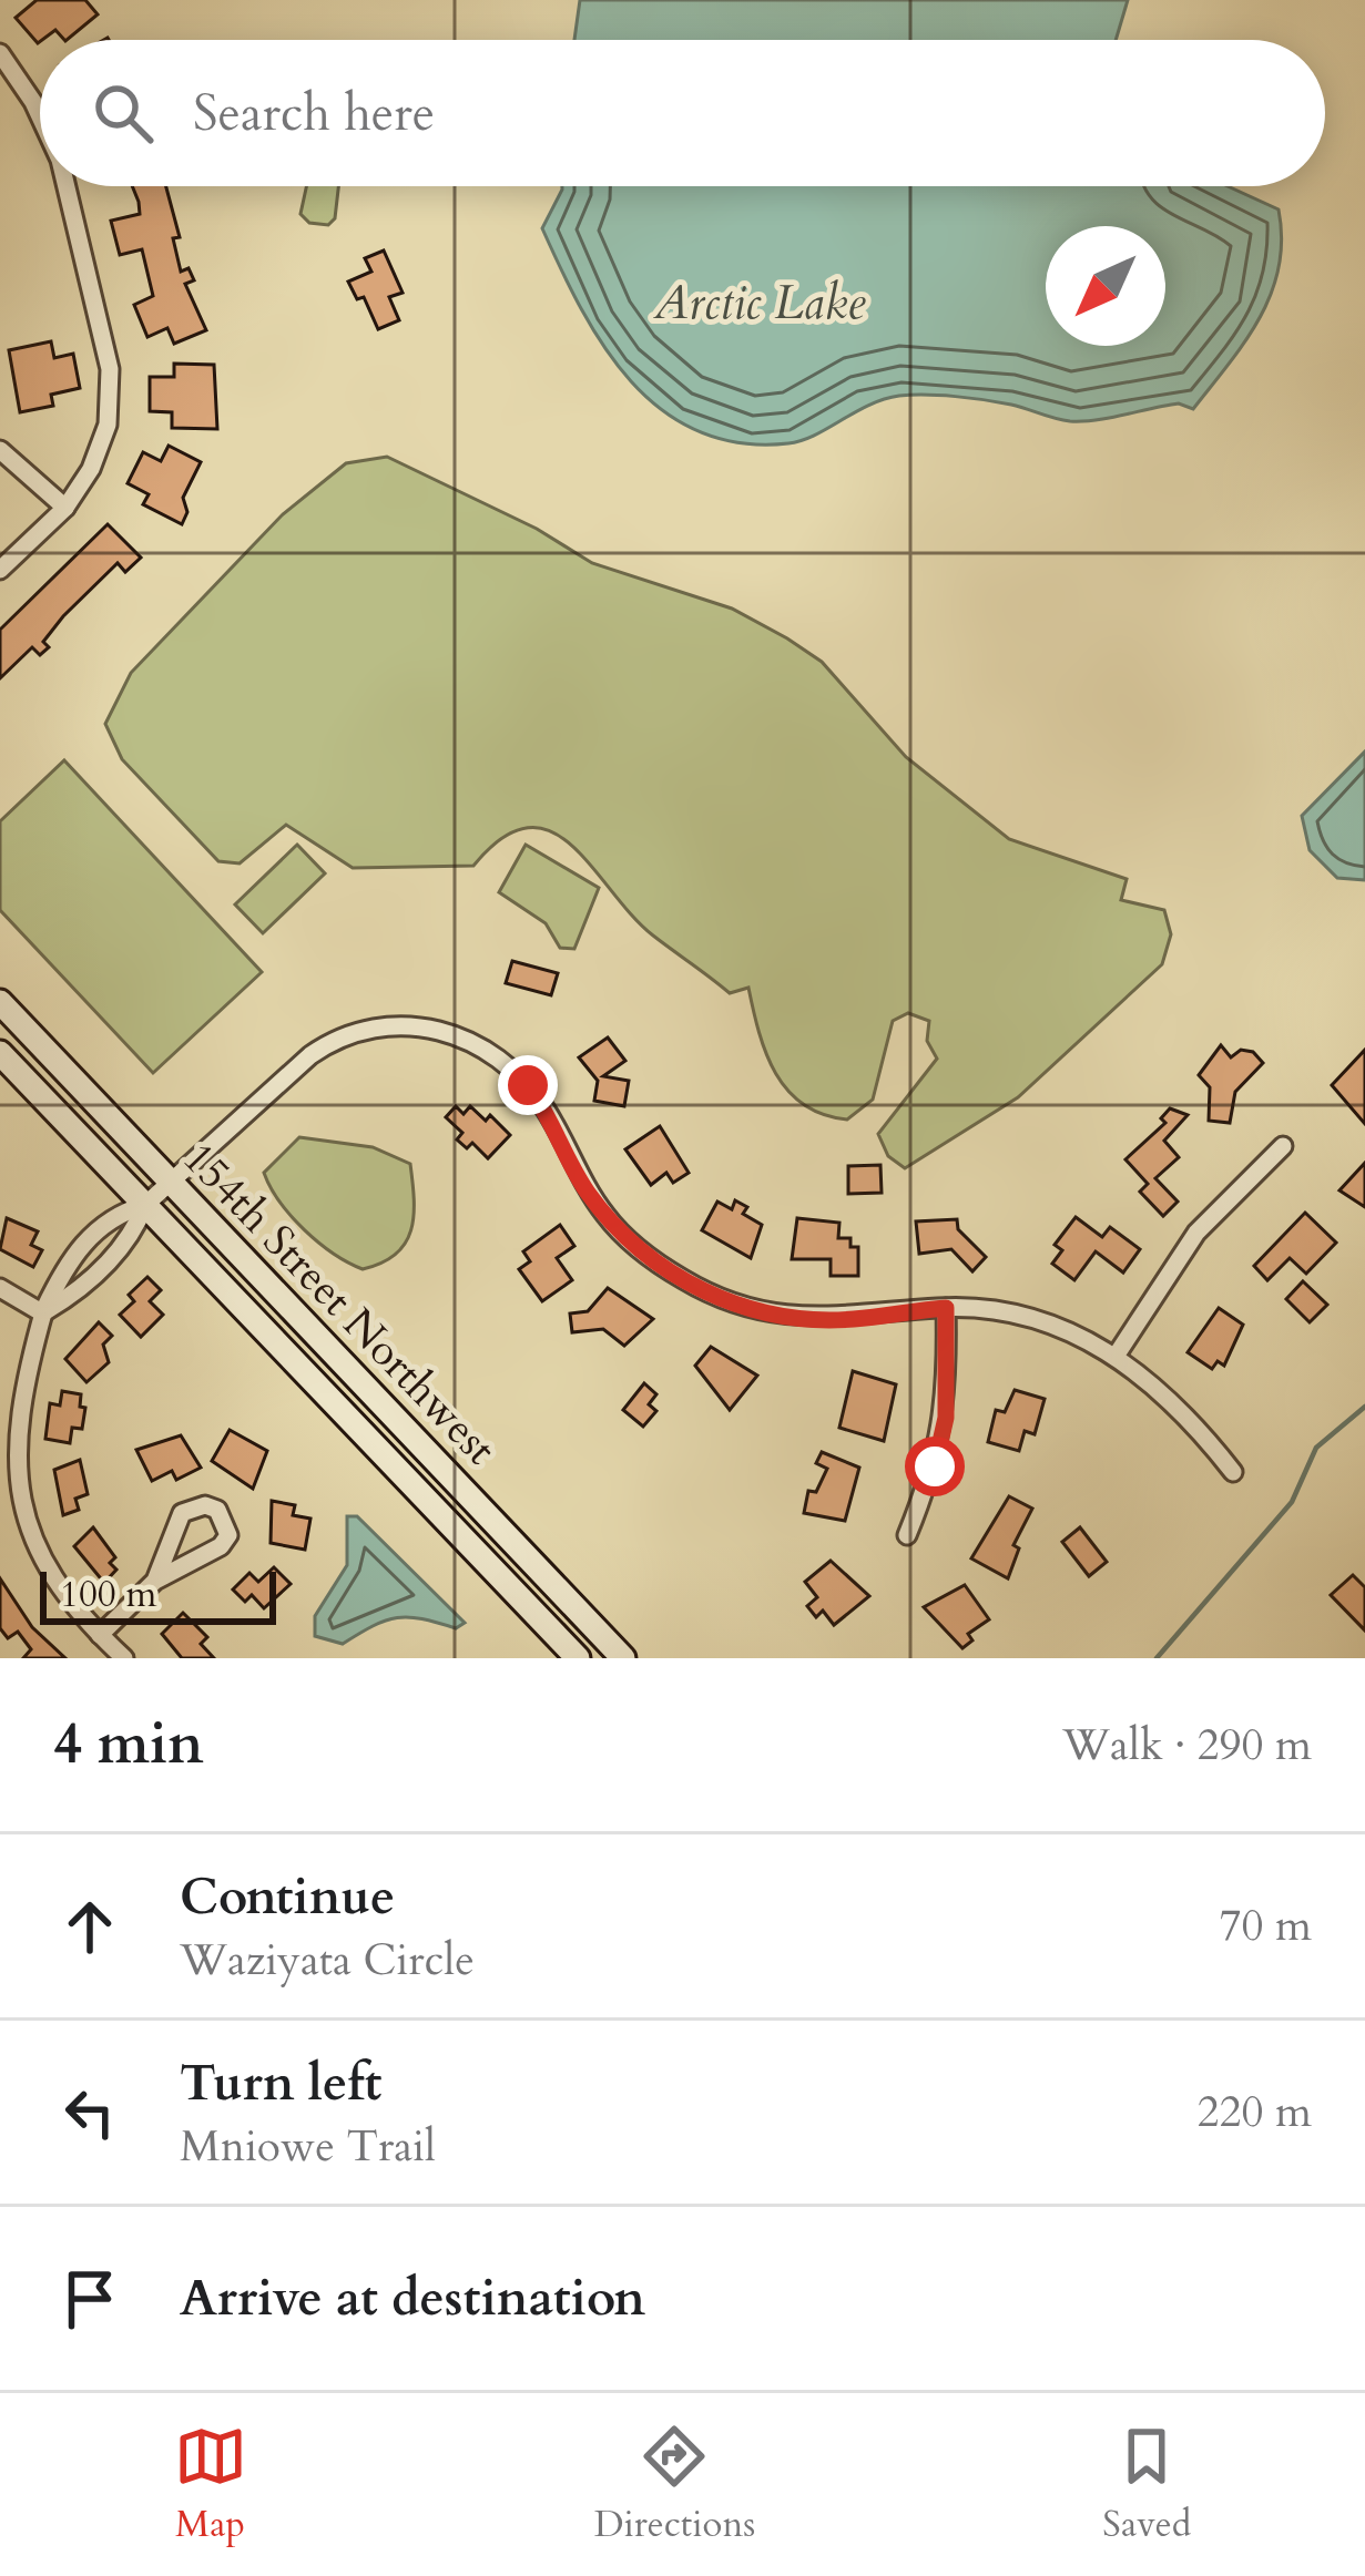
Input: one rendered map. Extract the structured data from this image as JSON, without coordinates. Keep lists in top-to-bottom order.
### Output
{
  "streets": {
    "street": ["154th Street Northwest"]
  },
  "water": ["Arctic Lake"],
  "scale_bar": "100 m",
  "north": "bottom left",
  "page": {
    "search": "Search here",
    "scale": "100 m",
    "heading": ["4 min", "Walk · 290 m"],
    "list": [
      ["Continue", "Waziyata Circle", "70 m"],
      ["Turn left", "Mniowe Trail", "220 m"],
      "Arrive at destination"
    ],
    "nav": ["Map", "Directions", "Saved"]
  }
}
